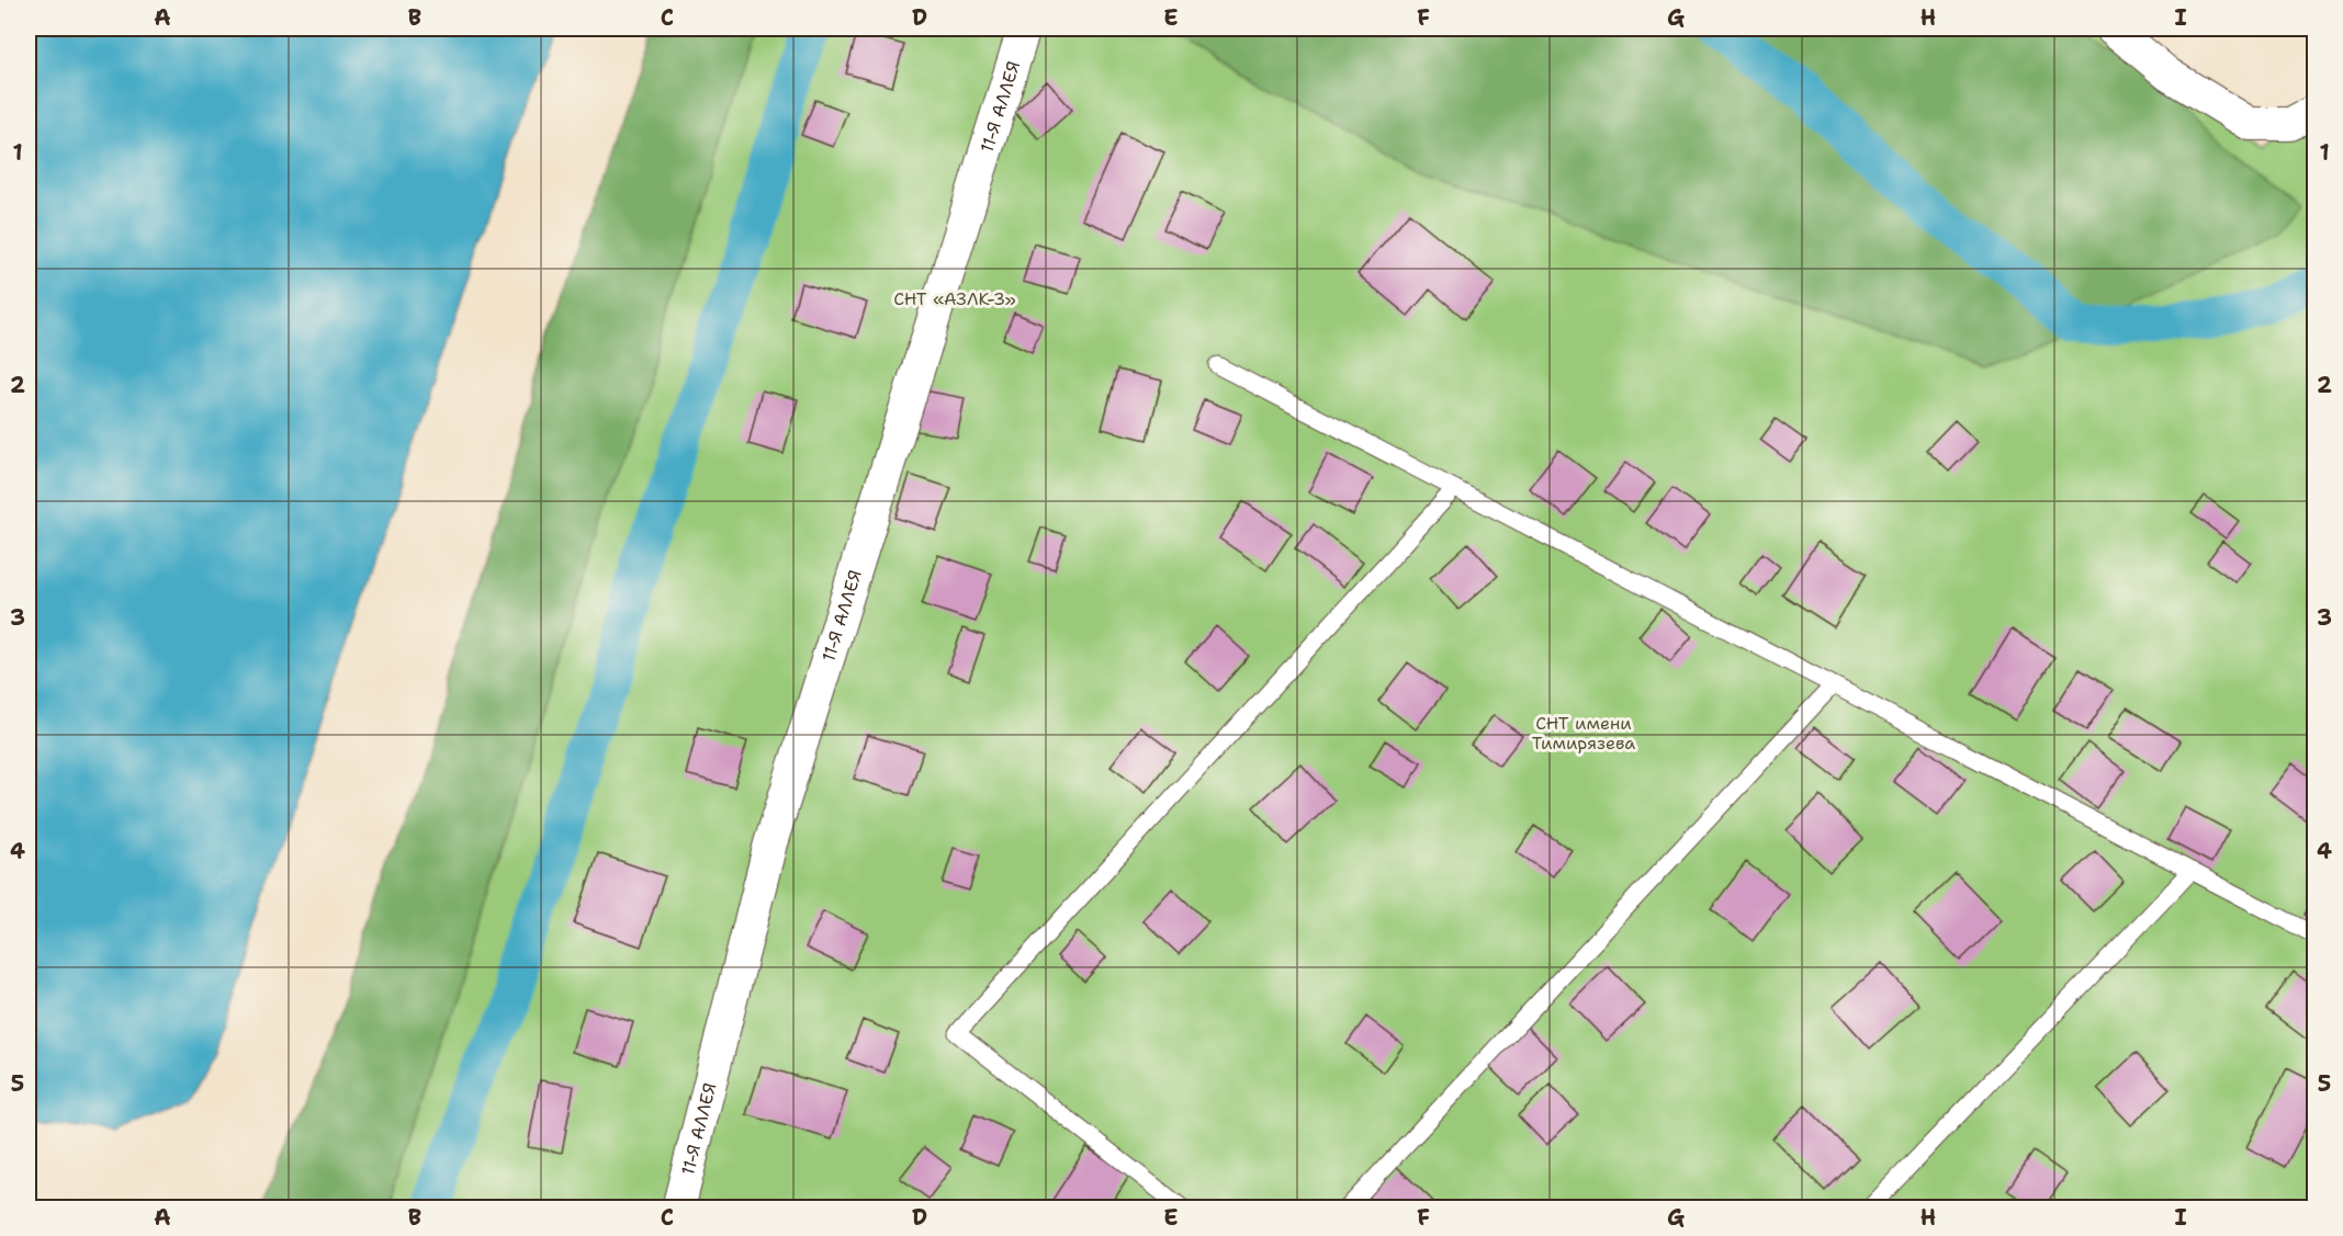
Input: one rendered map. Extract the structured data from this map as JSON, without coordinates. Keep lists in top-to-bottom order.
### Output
{
  "streets": {
    "street": ["11-Я АЛЛЕЯ"]
  },
  "parks": ["СНТ «АЗЛК-3»", "СНТ имени Тимирязева"],
  "grid": {
    "columns": [
      "A",
      "B",
      "C",
      "D",
      "E",
      "F",
      "G",
      "H",
      "I"
    ],
    "rows": [
      "1",
      "2",
      "3",
      "4",
      "5"
    ]
  }
}
